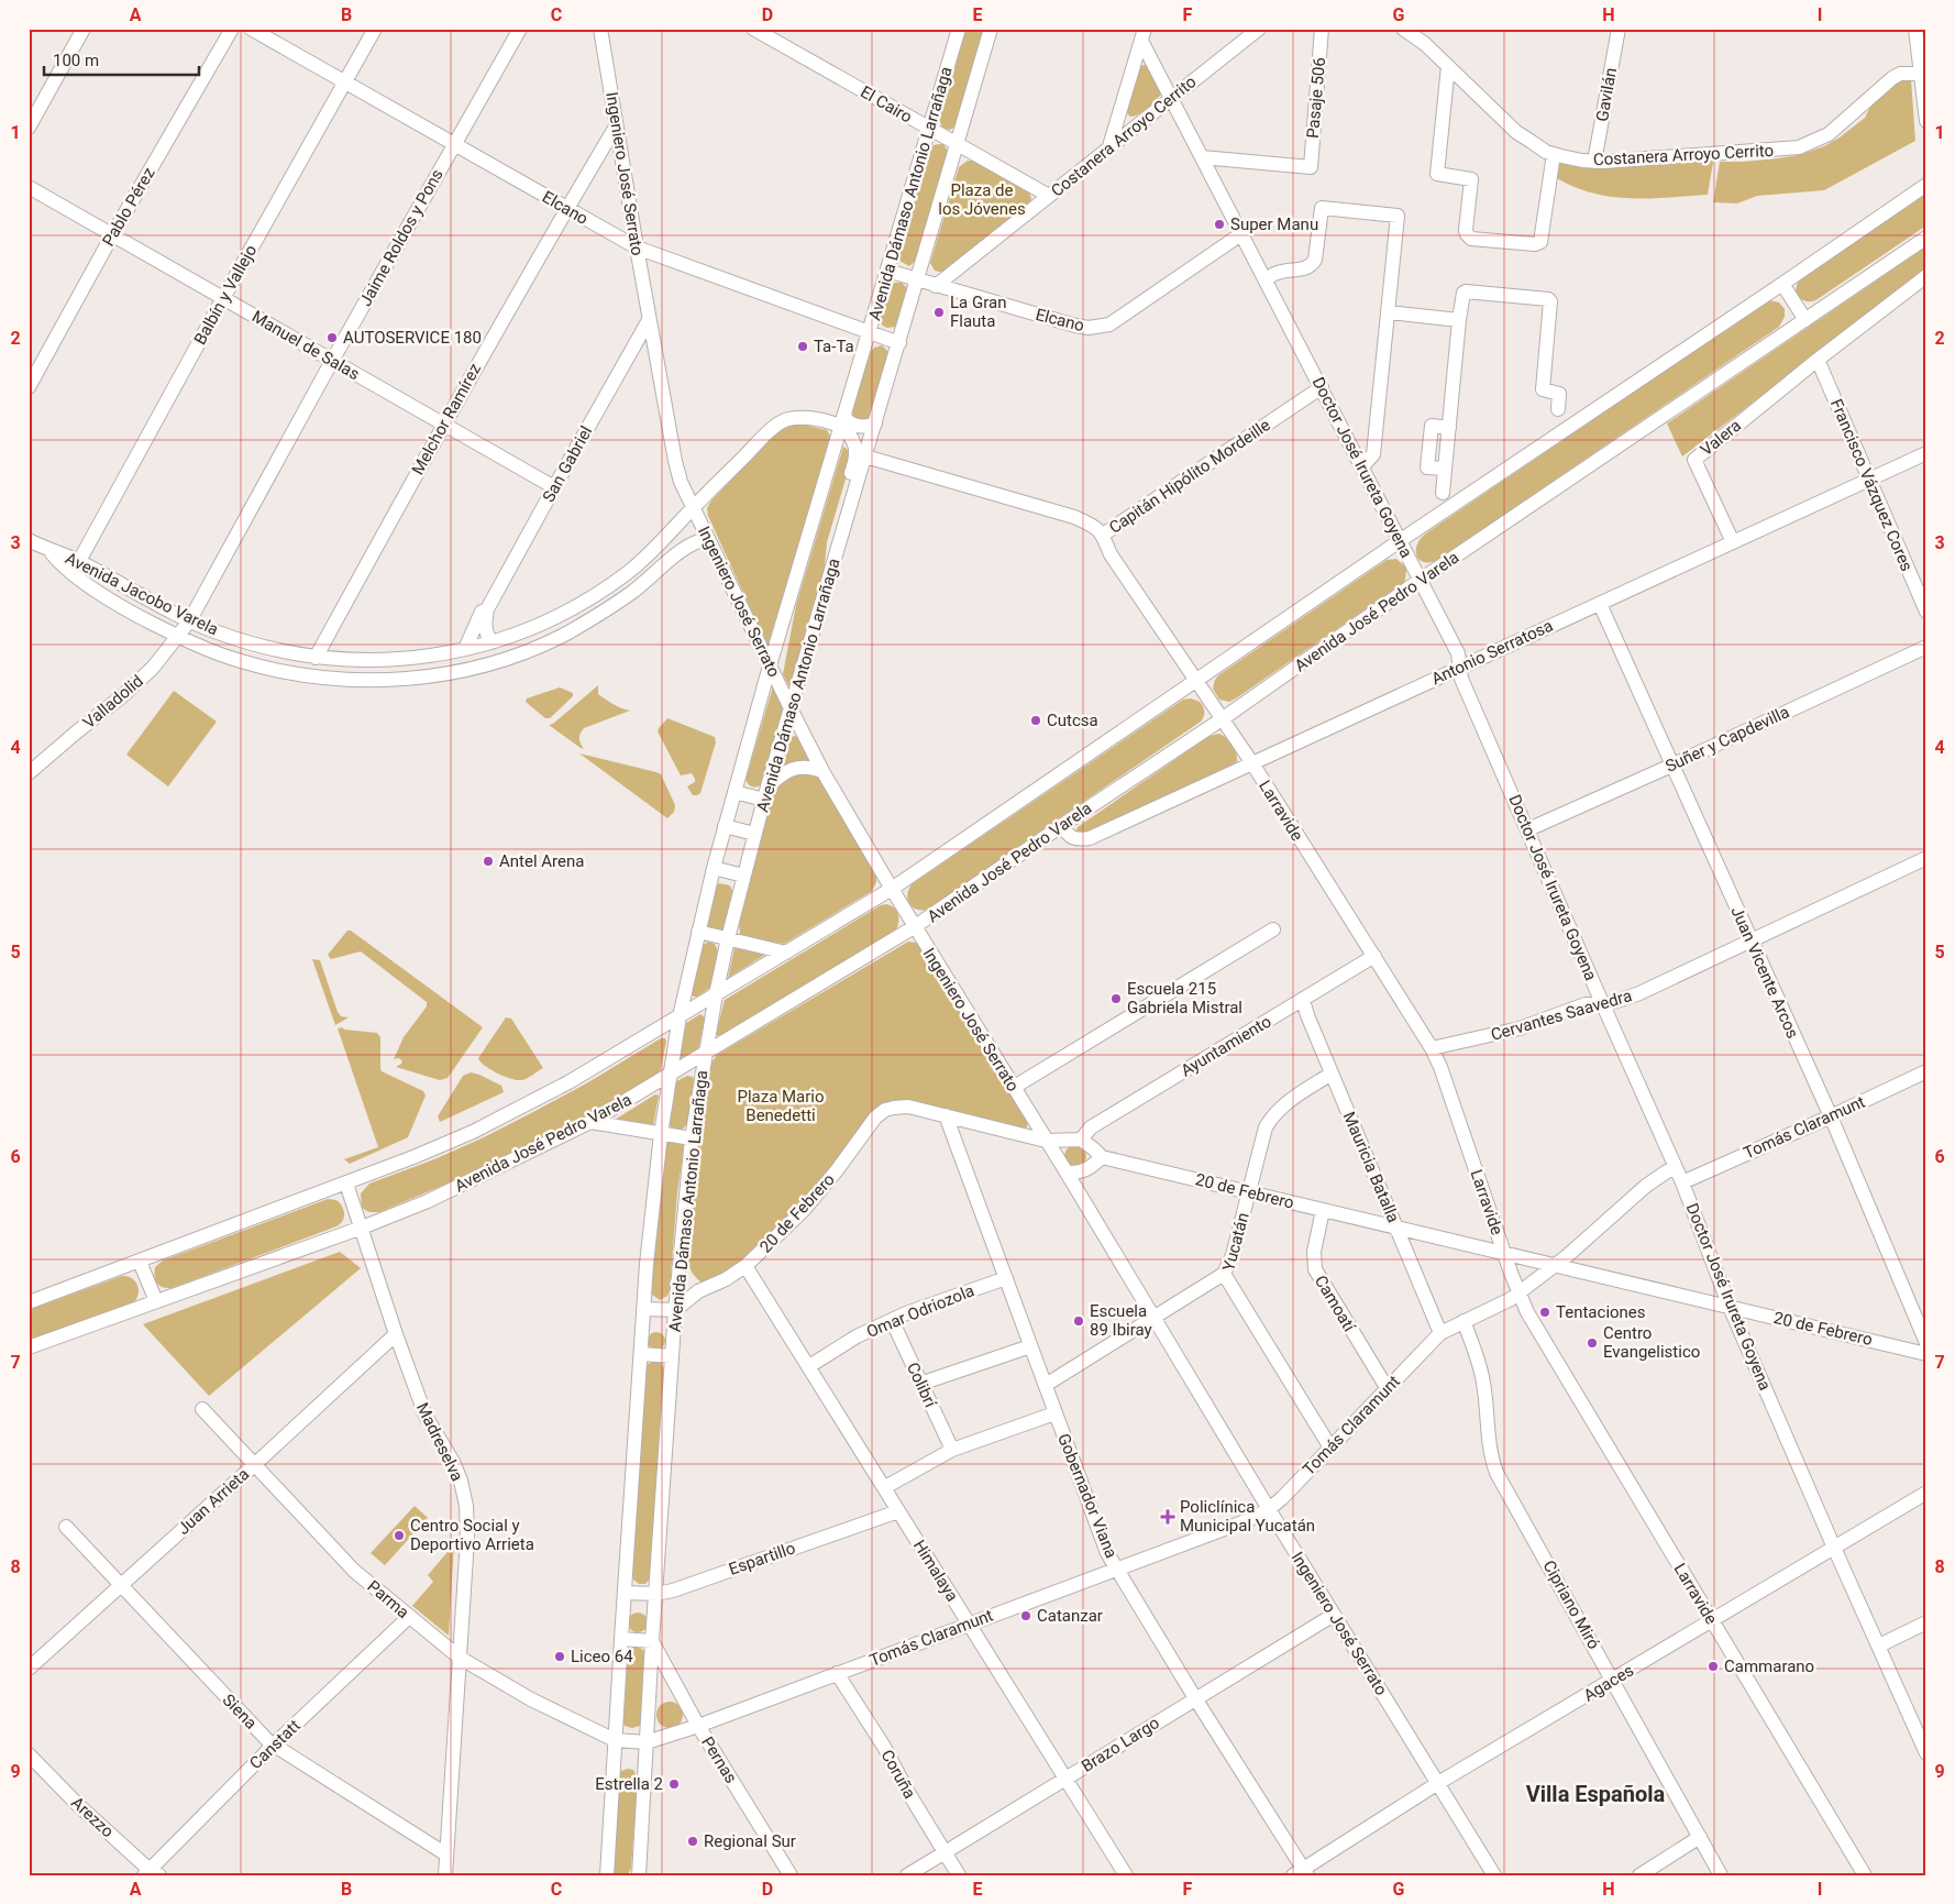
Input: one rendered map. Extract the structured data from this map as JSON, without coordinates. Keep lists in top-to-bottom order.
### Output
{
  "streets": {
    "street": [
      "Gavilán",
      "Pasaje 506",
      "El Cairo",
      "Costanera Arroyo Cerrito",
      "Ingeniero José Serrato",
      "Avenida Dámaso Antonio Larrañaga",
      "Pablo Pérez",
      "Elcano",
      "Jaime Roldos y Pons",
      "Balbín y Vallejo",
      "Manuel de Salas",
      "Melchor Ramírez",
      "Valera",
      "San Gabriel",
      "Doctor José Irureta Goyena",
      "Capitán Hipólito Mordeille",
      "Francisco Vázquez Cores",
      "Avenida Jacobo Varela",
      "Avenida José Pedro Varela",
      "Antonio Serratosa",
      "Valladolid",
      "Suñer y Capdevilla",
      "Larravide",
      "Juan Vicente Arcos",
      "Cervantes Saavedra",
      "Ayuntamiento",
      "Tomás Claramunt",
      "Mauricia Batalla",
      "20 de Febrero",
      "Yucatán",
      "Camoatí",
      "Omar Odriozola",
      "Colibrí",
      "Madreselva",
      "Gobernador Viana",
      "Juan Arrieta",
      "Espartillo",
      "Himalaya",
      "Parma",
      "Cipriano Miró",
      "Agaces",
      "Siena",
      "Canstatt",
      "Brazo Largo",
      "Pernas",
      "Coruña",
      "Arezzo"
    ]
  },
  "crossings": [
    ["Gavilán", "Costanera Arroyo Cerrito"],
    ["Pasaje 506", "Doctor José Irureta Goyena"],
    ["El Cairo", "Costanera Arroyo Cerrito"],
    ["El Cairo", "Avenida Dámaso Antonio Larrañaga"],
    ["Costanera Arroyo Cerrito", "Elcano"],
    ["Costanera Arroyo Cerrito", "Doctor José Irureta Goyena"],
    ["Ingeniero José Serrato", "Avenida Dámaso Antonio Larrañaga"],
    ["Ingeniero José Serrato", "Elcano"],
    ["Ingeniero José Serrato", "Melchor Ramírez"],
    ["Ingeniero José Serrato", "San Gabriel"],
    ["Ingeniero José Serrato", "Avenida Jacobo Varela"],
    ["Ingeniero José Serrato", "Avenida José Pedro Varela"],
    ["Ingeniero José Serrato", "Tomás Claramunt"],
    ["Ingeniero José Serrato", "20 de Febrero"],
    ["Ingeniero José Serrato", "Agaces"],
    ["Ingeniero José Serrato", "Brazo Largo"],
    ["Avenida Dámaso Antonio Larrañaga", "Elcano"],
    ["Avenida Dámaso Antonio Larrañaga", "Capitán Hipólito Mordeille"],
    ["Avenida Dámaso Antonio Larrañaga", "Avenida Jacobo Varela"],
    ["Avenida Dámaso Antonio Larrañaga", "Avenida José Pedro Varela"],
    ["Avenida Dámaso Antonio Larrañaga", "Tomás Claramunt"],
    ["Avenida Dámaso Antonio Larrañaga", "20 de Febrero"],
    ["Avenida Dámaso Antonio Larrañaga", "Espartillo"],
    ["Avenida Dámaso Antonio Larrañaga", "Parma"],
    ["Avenida Dámaso Antonio Larrañaga", "Pernas"],
    ["Pablo Pérez", "Manuel de Salas"],
    ["Elcano", "Jaime Roldos y Pons"],
    ["Elcano", "Balbín y Vallejo"],
    ["Elcano", "Melchor Ramírez"],
    ["Elcano", "Doctor José Irureta Goyena"],
    ["Jaime Roldos y Pons", "Manuel de Salas"],
    ["Jaime Roldos y Pons", "Avenida Jacobo Varela"],
    ["Jaime Roldos y Pons", "Valladolid"],
    ["Balbín y Vallejo", "Manuel de Salas"],
    ["Balbín y Vallejo", "Avenida Jacobo Varela"],
    ["Manuel de Salas", "Melchor Ramírez"],
    ["Manuel de Salas", "San Gabriel"],
    ["Melchor Ramírez", "Avenida Jacobo Varela"],
    ["Valera", "Francisco Vázquez Cores"],
    ["Valera", "Antonio Serratosa"],
    ["San Gabriel", "Avenida Jacobo Varela"],
    ["Doctor José Irureta Goyena", "Capitán Hipólito Mordeille"],
    ["Doctor José Irureta Goyena", "Avenida José Pedro Varela"],
    ["Doctor José Irureta Goyena", "Antonio Serratosa"],
    ["Doctor José Irureta Goyena", "Suñer y Capdevilla"],
    ["Doctor José Irureta Goyena", "Cervantes Saavedra"],
    ["Doctor José Irureta Goyena", "Tomás Claramunt"],
    ["Doctor José Irureta Goyena", "20 de Febrero"],
    ["Doctor José Irureta Goyena", "Agaces"],
    ["Capitán Hipólito Mordeille", "Larravide"],
    ["Francisco Vázquez Cores", "Antonio Serratosa"],
    ["Avenida Jacobo Varela", "Valladolid"],
    ["Avenida José Pedro Varela", "Antonio Serratosa"],
    ["Avenida José Pedro Varela", "Larravide"],
    ["Avenida José Pedro Varela", "Madreselva"],
    ["Antonio Serratosa", "Larravide"],
    ["Antonio Serratosa", "Juan Vicente Arcos"],
    ["Suñer y Capdevilla", "Juan Vicente Arcos"],
    ["Larravide", "Cervantes Saavedra"],
    ["Larravide", "Ayuntamiento"],
    ["Larravide", "Tomás Claramunt"],
    ["Larravide", "20 de Febrero"],
    ["Larravide", "Agaces"],
    ["Juan Vicente Arcos", "Cervantes Saavedra"],
    ["Juan Vicente Arcos", "Tomás Claramunt"],
    ["Ayuntamiento", "Mauricia Batalla"],
    ["Ayuntamiento", "20 de Febrero"],
    ["Tomás Claramunt", "Mauricia Batalla"],
    ["Tomás Claramunt", "20 de Febrero"],
    ["Tomás Claramunt", "Yucatán"],
    ["Tomás Claramunt", "Camoatí"],
    ["Tomás Claramunt", "Gobernador Viana"],
    ["Tomás Claramunt", "Himalaya"],
    ["Tomás Claramunt", "Parma"],
    ["Tomás Claramunt", "Cipriano Miró"],
    ["Tomás Claramunt", "Pernas"],
    ["Tomás Claramunt", "Coruña"],
    ["Mauricia Batalla", "20 de Febrero"],
    ["Mauricia Batalla", "Yucatán"],
    ["20 de Febrero", "Yucatán"],
    ["20 de Febrero", "Camoatí"],
    ["20 de Febrero", "Gobernador Viana"],
    ["20 de Febrero", "Himalaya"],
    ["Omar Odriozola", "Colibrí"],
    ["Omar Odriozola", "Gobernador Viana"],
    ["Omar Odriozola", "Himalaya"],
    ["Madreselva", "Juan Arrieta"],
    ["Madreselva", "Parma"],
    ["Madreselva", "Siena"],
    ["Gobernador Viana", "Agaces"],
    ["Gobernador Viana", "Brazo Largo"],
    ["Juan Arrieta", "Parma"],
    ["Juan Arrieta", "Siena"],
    ["Espartillo", "Himalaya"],
    ["Himalaya", "Brazo Largo"],
    ["Parma", "Canstatt"],
    ["Cipriano Miró", "Agaces"],
    ["Siena", "Canstatt"],
    ["Canstatt", "Arezzo"],
    ["Brazo Largo", "Coruña"]
  ],
  "districts": ["Villa Española"],
  "parks": ["Plaza de los Jóvenes", "Plaza Mario Benedetti"],
  "places": {
    "other": [
      "Super Manu",
      "La Gran Flauta",
      "AUTOSERVICE 180",
      "Ta-Ta",
      "Cutcsa",
      "Antel Arena",
      "Escuela 215 Gabriela Mistral",
      "Tentaciones",
      "Escuela 89 Ibiray",
      "Centro Evangelistico",
      "Centro Social y Deportivo Arrieta",
      "Catanzar",
      "Liceo 64",
      "Cammarano",
      "Estrella 2",
      "Regional Sur"
    ],
    "health": ["Policlínica Municipal Yucatán"]
  },
  "scale_bar": "100 m",
  "grid": {
    "columns": [
      "A",
      "B",
      "C",
      "D",
      "E",
      "F",
      "G",
      "H",
      "I"
    ],
    "rows": [
      "1",
      "2",
      "3",
      "4",
      "5",
      "6",
      "7",
      "8",
      "9"
    ]
  }
}
